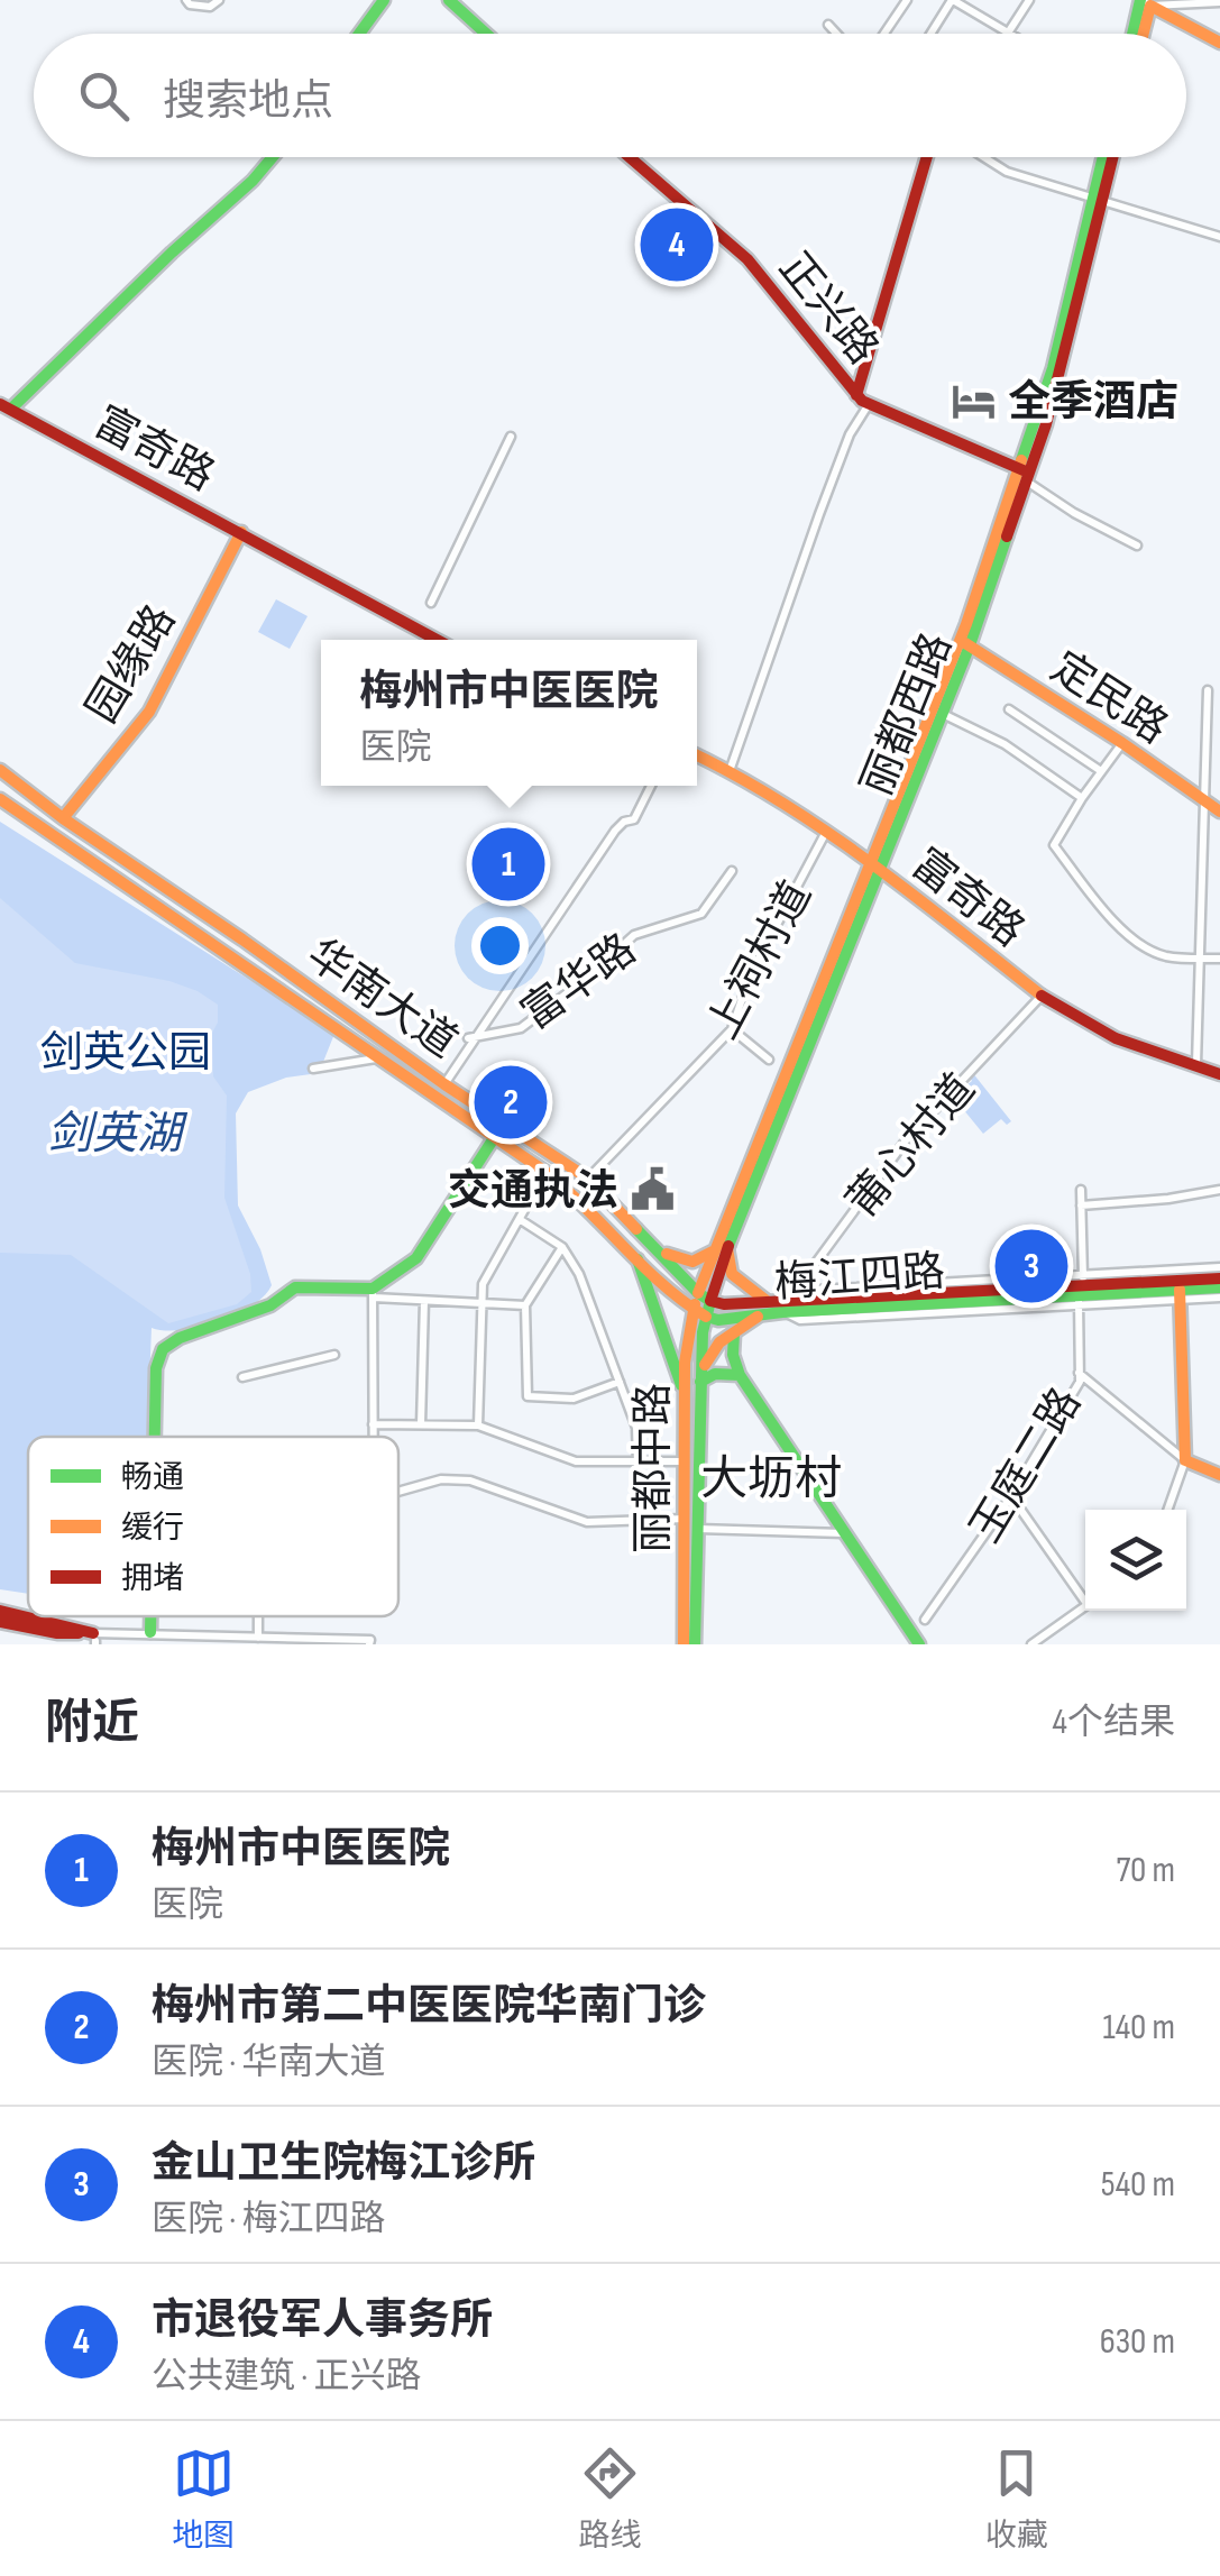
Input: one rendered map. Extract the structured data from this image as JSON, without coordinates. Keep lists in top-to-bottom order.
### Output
{
  "streets": {
    "main road": [
      "正兴路",
      "富奇路",
      "园缘路",
      "定民路",
      "丽都西路",
      "华南大道",
      "梅江四路",
      "丽都中路"
    ],
    "street": [
      "上祠村道",
      "富华路",
      "莆心村道",
      "玉庭二路"
    ]
  },
  "crossings": [
    ["正兴路", "丽都西路"],
    ["富奇路", "园缘路"],
    ["富奇路", "丽都西路"],
    ["富奇路", "上祠村道"],
    ["富奇路", "莆心村道"],
    ["园缘路", "华南大道"],
    ["定民路", "丽都西路"],
    ["丽都西路", "华南大道"],
    ["丽都西路", "梅江四路"],
    ["丽都西路", "丽都中路"],
    ["上祠村道", "华南大道"],
    ["华南大道", "梅江四路"],
    ["华南大道", "丽都中路"],
    ["莆心村道", "梅江四路"],
    ["梅江四路", "玉庭二路"],
    ["梅江四路", "丽都中路"]
  ],
  "districts": ["大坜村"],
  "water": ["剑英湖"],
  "parks": ["剑英公园"],
  "places": {
    "hotel": ["全季酒店"],
    "public building": ["交通执法"]
  },
  "legend": ["畅通", "缓行", "拥堵"],
  "page": {
    "search": "搜索地点",
    "pins": [
      "4",
      "1",
      "2",
      "3"
    ],
    "popup": ["梅州市中医医院", "医院"],
    "heading": ["附近", "4个结果"],
    "list": [
      {
        "mark": "1",
        "name": "梅州市中医医院",
        "note": "医院",
        "value": "70 m"
      },
      {
        "mark": "2",
        "name": "梅州市第二中医医院华南门诊",
        "note": "医院 · 华南大道",
        "value": "140 m"
      },
      {
        "mark": "3",
        "name": "金山卫生院梅江诊所",
        "note": "医院 · 梅江四路",
        "value": "540 m"
      },
      {
        "mark": "4",
        "name": "市退役军人事务所",
        "note": "公共建筑 · 正兴路",
        "value": "630 m"
      }
    ],
    "nav": ["地图", "路线", "收藏"]
  }
}
